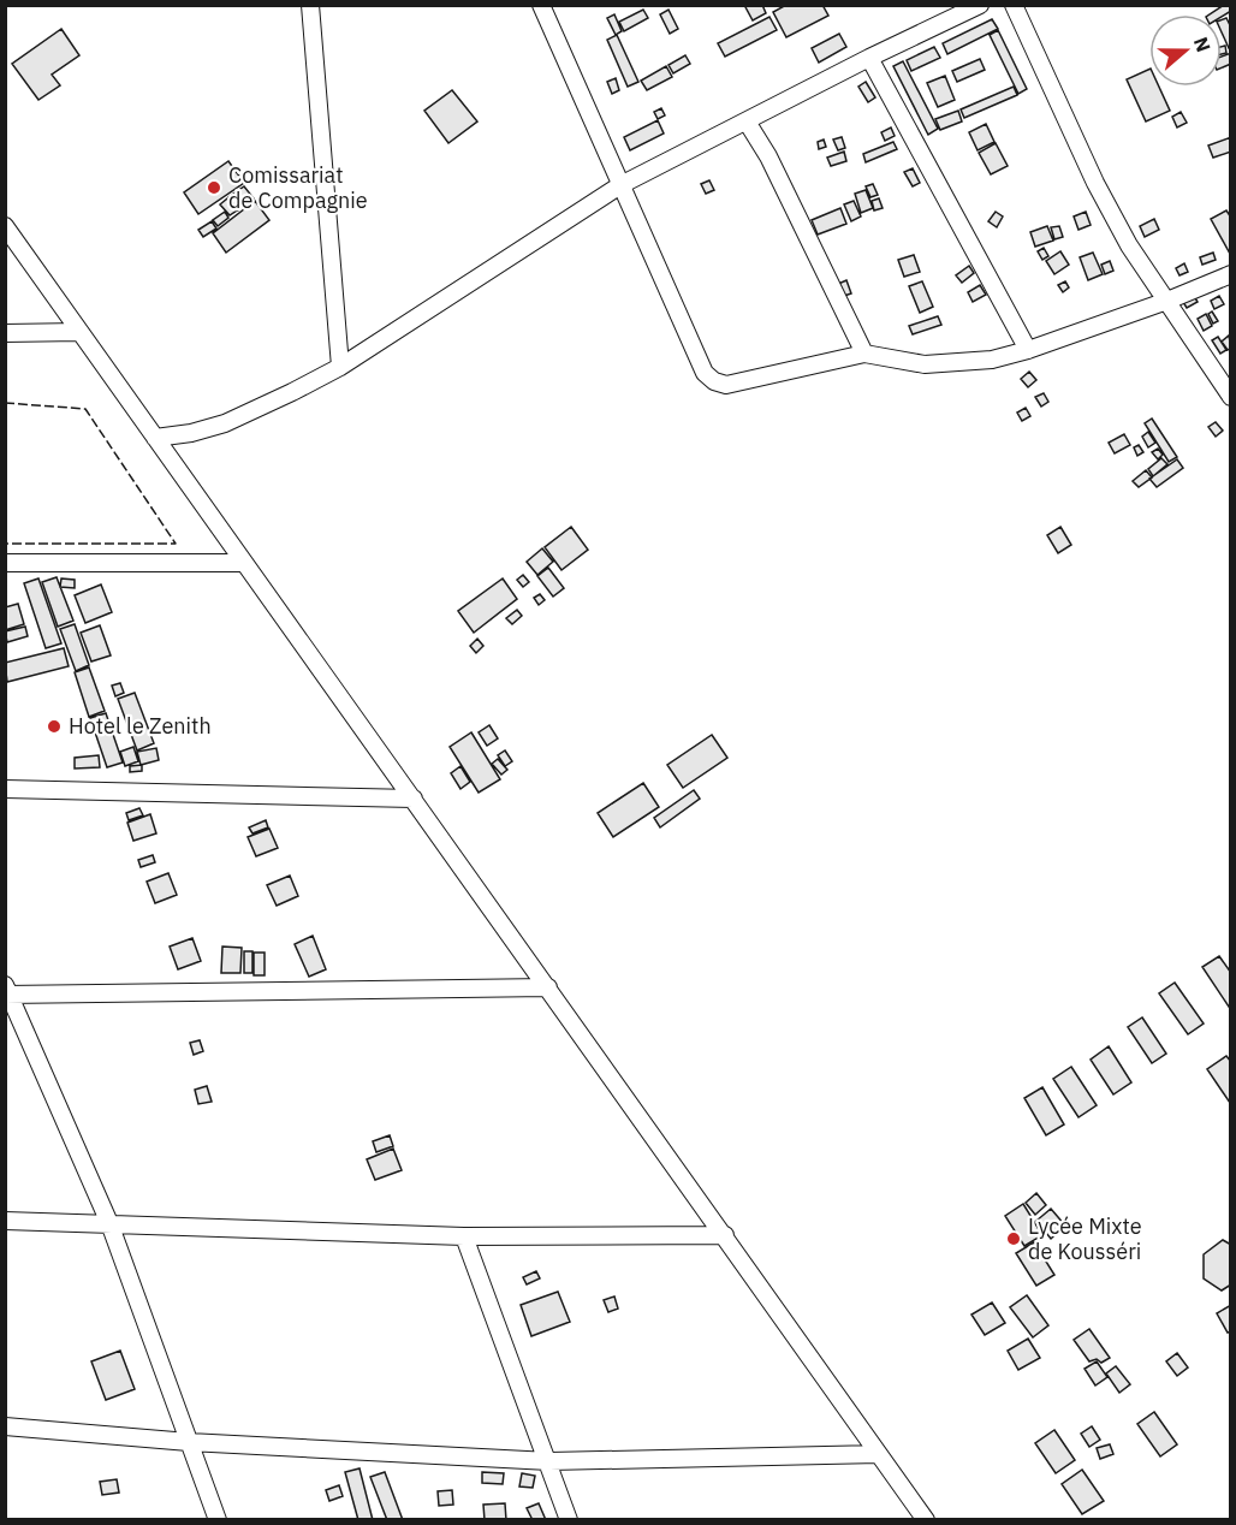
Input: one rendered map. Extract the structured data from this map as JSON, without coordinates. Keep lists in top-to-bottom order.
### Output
{
  "places": ["Comissariat de Compagnie", "Hotel le Zenith", "Lycée Mixte de Kousséri"],
  "north": "right"
}
